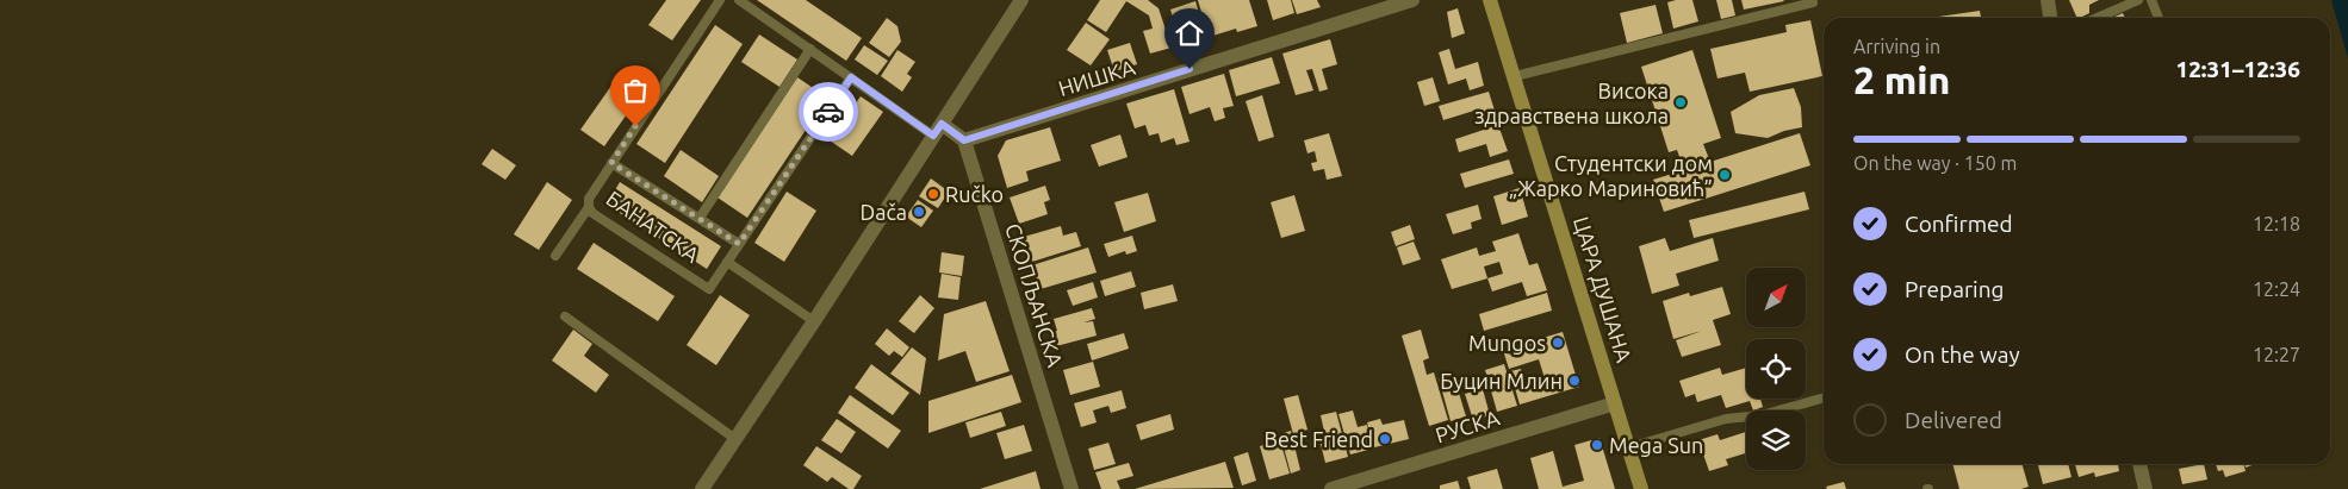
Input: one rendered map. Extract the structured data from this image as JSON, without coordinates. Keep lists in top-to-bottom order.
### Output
{
  "streets": {
    "main road": ["ЦАРА ДУШАНА"],
    "street": ["НИШКА", "СКОПЉАНСКА", "РУСКА"],
    "lane": ["БАНАТСКА"]
  },
  "crossings": [
    ["НИШКА", "СКОПЉАНСКА"],
    ["ЦАРА ДУШАНА", "РУСКА"]
  ],
  "places": [
    "Висока здравствена школа",
    "Студентски дом „Жарко Мариновић”",
    "Ručko",
    "Dača",
    "Mungos",
    "Буцин Млин",
    "Best Friend",
    "Mega Sun"
  ],
  "north": "top right",
  "page": {
    "heading": ["2 min", "Arriving in", "12:31–12:36"],
    "bar": "On the way · 150 m",
    "list": [
      ["Confirmed", "12:18"],
      ["Preparing", "12:24"],
      ["On the way", "12:27"],
      "Delivered"
    ]
  }
}
